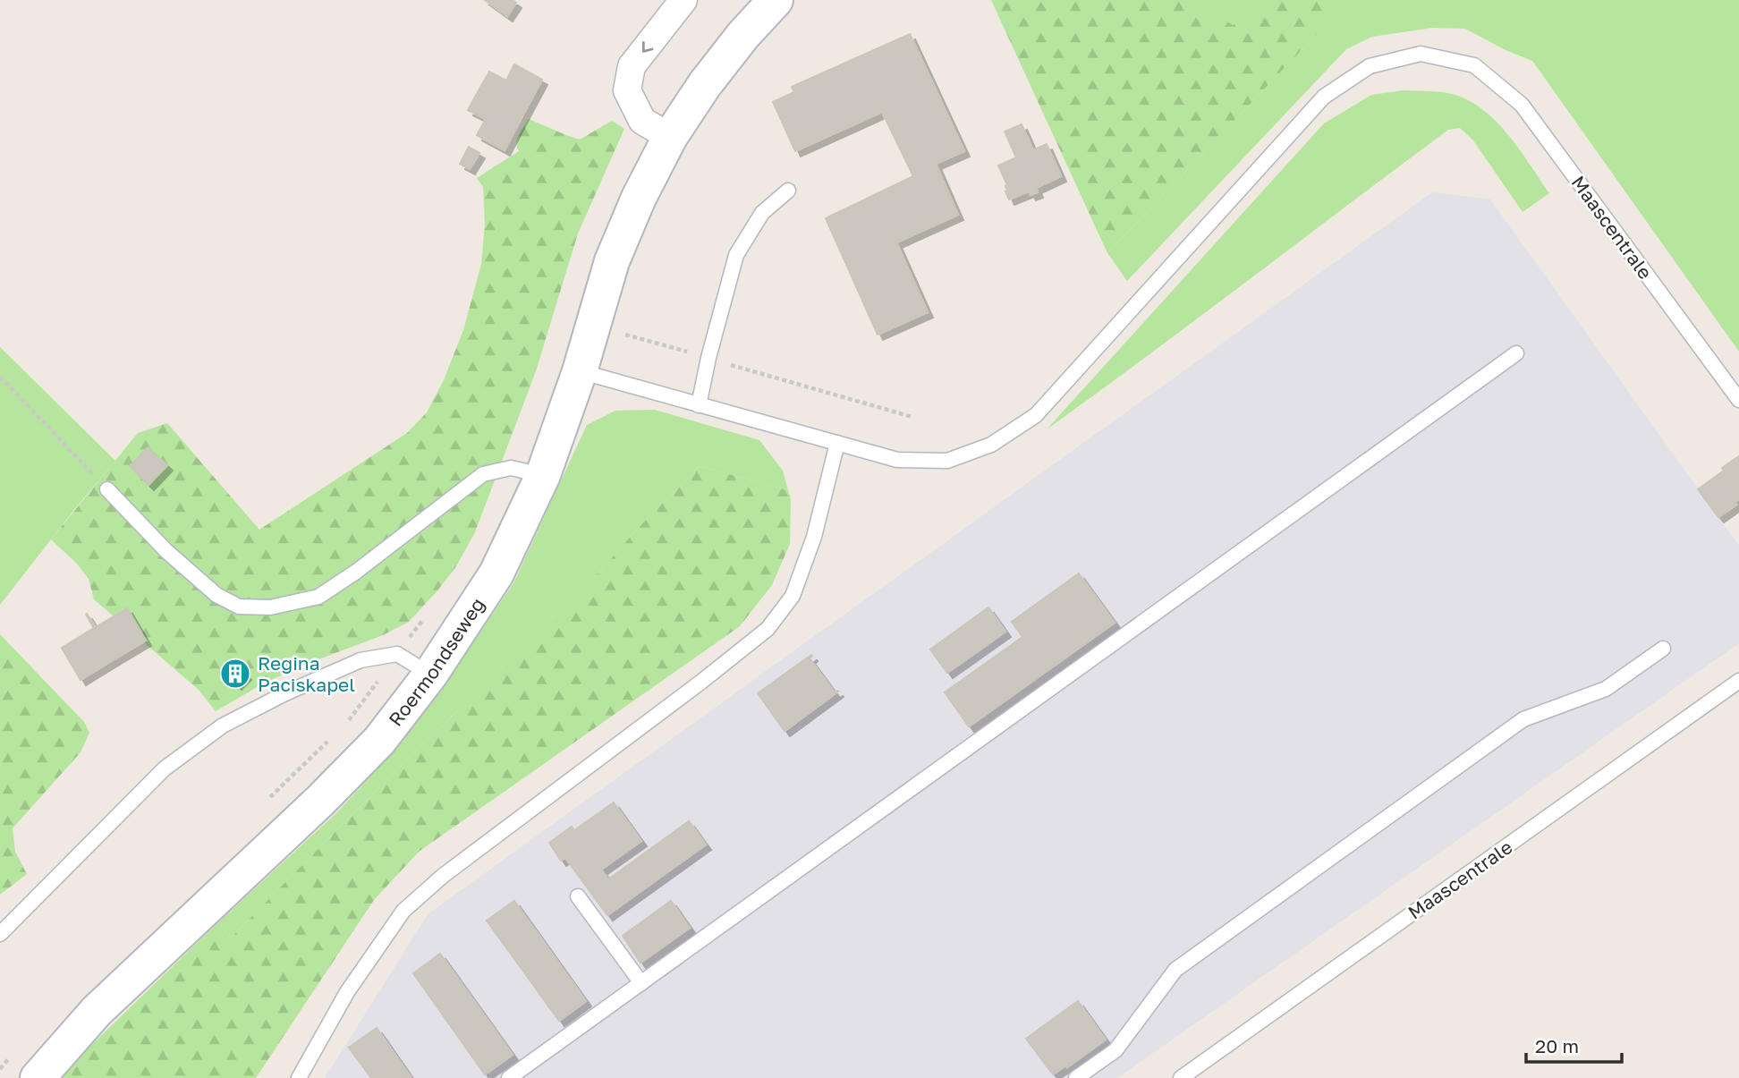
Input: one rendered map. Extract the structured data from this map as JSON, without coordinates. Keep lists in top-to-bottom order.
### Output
{
  "streets": {
    "main road": ["Roermondseweg"],
    "lane": ["Maascentrale"]
  },
  "places": {
    "building": ["Regina Paciskapel"]
  },
  "scale_bar": "20 m"
}
